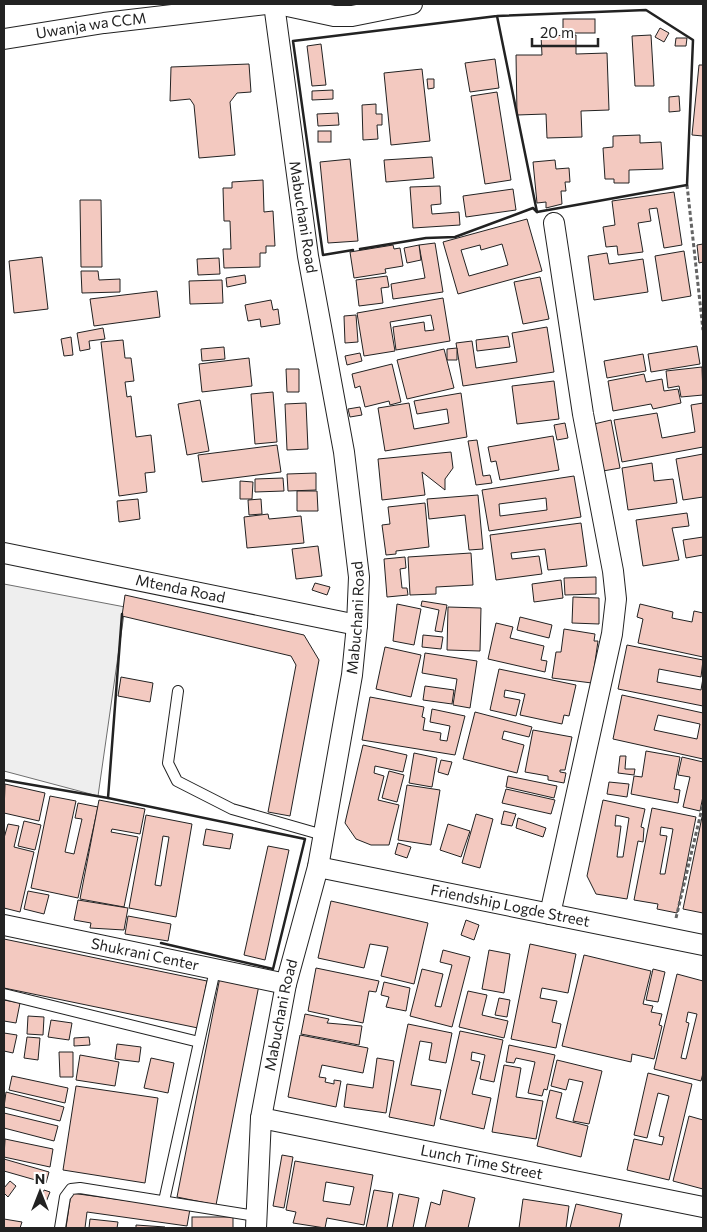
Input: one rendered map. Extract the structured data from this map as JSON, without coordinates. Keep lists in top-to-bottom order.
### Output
{
  "streets": {
    "street": [
      "Uwanja wa CCM",
      "Mabuchani Road",
      "Mtenda Road",
      "Friendship Logde Street",
      "Shukrani Center",
      "Lunch Time Street"
    ]
  },
  "crossings": [
    ["Mabuchani Road", "Mtenda Road"],
    ["Mabuchani Road", "Friendship Logde Street"],
    ["Mabuchani Road", "Shukrani Center"],
    ["Mabuchani Road", "Lunch Time Street"]
  ],
  "scale_bar": "20 m",
  "north": "top"
}
